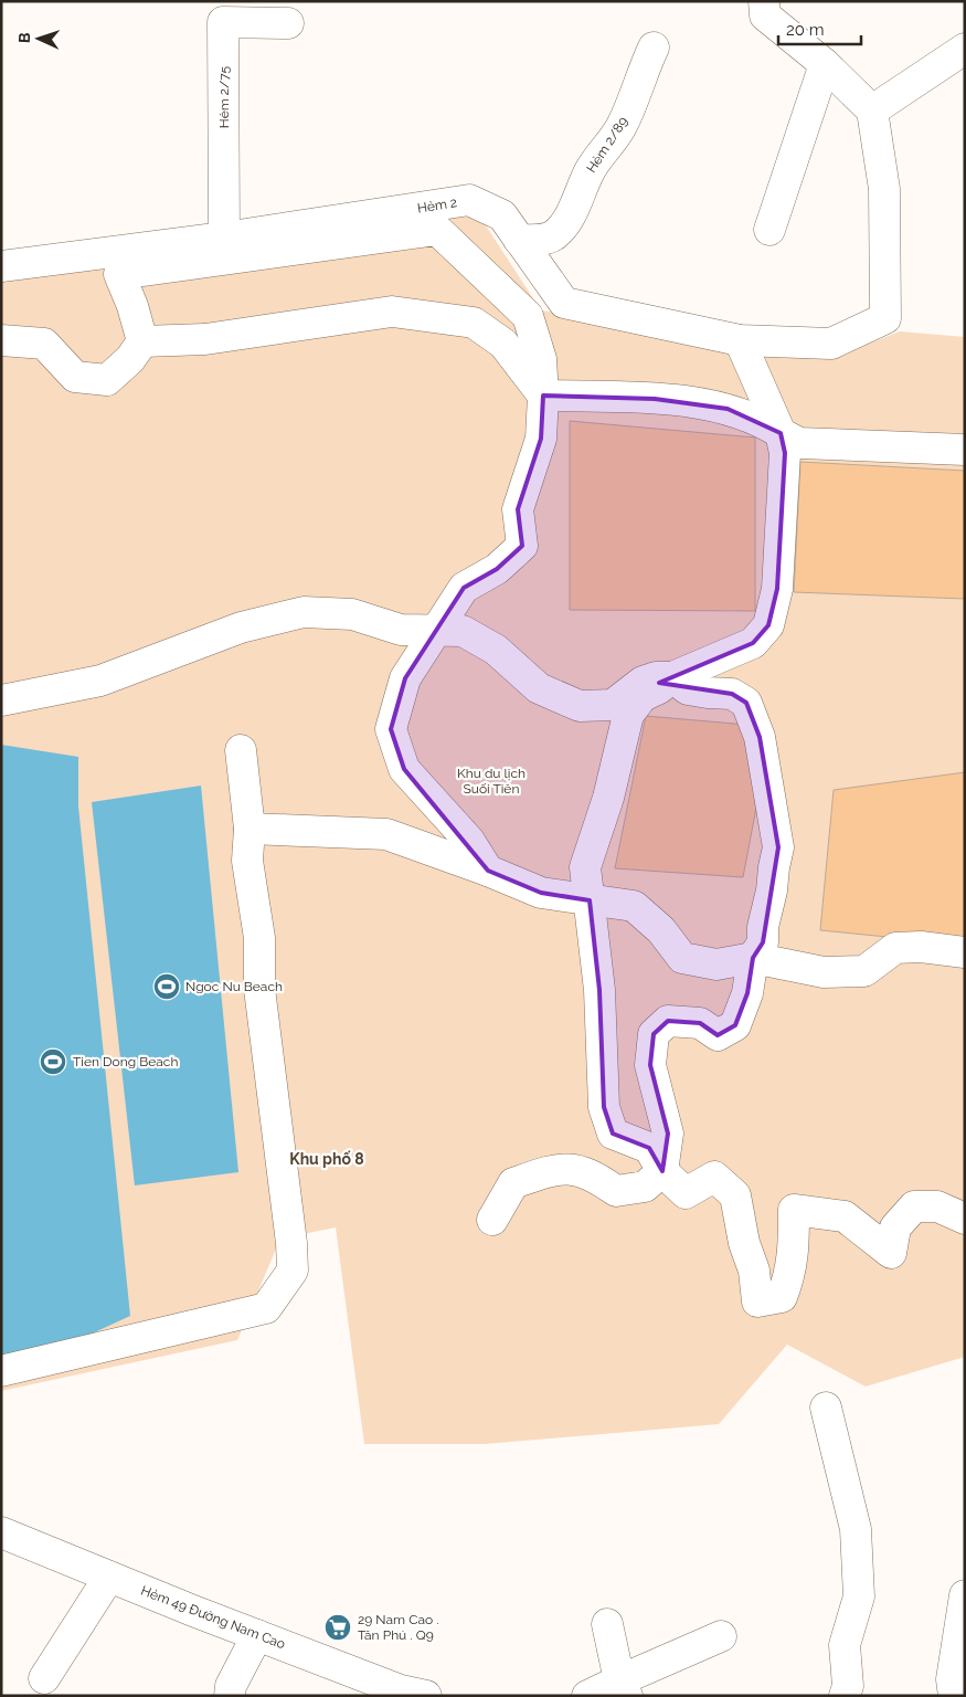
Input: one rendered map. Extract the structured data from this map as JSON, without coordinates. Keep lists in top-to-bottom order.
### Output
{
  "streets": {
    "street": [
      "Hẻm 2/75",
      "Hẻm 2/89",
      "Hẻm 2",
      "Hẻm 49 Đường Nam Cao"
    ]
  },
  "crossings": [
    ["Hẻm 2/75", "Hẻm 2"],
    ["Hẻm 2/89", "Hẻm 2"]
  ],
  "districts": ["Khu phố 8"],
  "parks": ["Khu du lịch Suối Tiên"],
  "places": {
    "sports": ["Ngoc Nu Beach", "Tien Dong Beach"],
    "supermarket": ["29 Nam Cao . Tân Phú . Q9"]
  },
  "scale_bar": "20 m",
  "north": "left"
}
